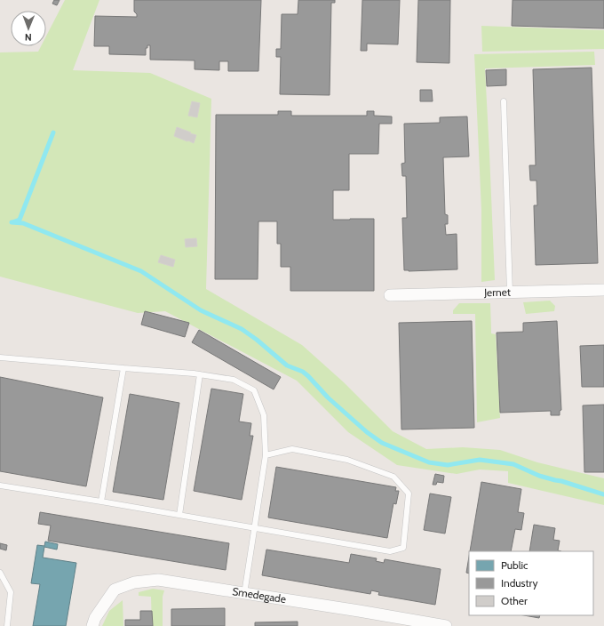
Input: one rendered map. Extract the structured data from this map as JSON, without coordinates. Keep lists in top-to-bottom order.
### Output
{
  "streets": {
    "street": ["Jernet", "Smedegade"]
  },
  "legend": ["Public", "Industry", "Other"],
  "north": "bottom"
}
